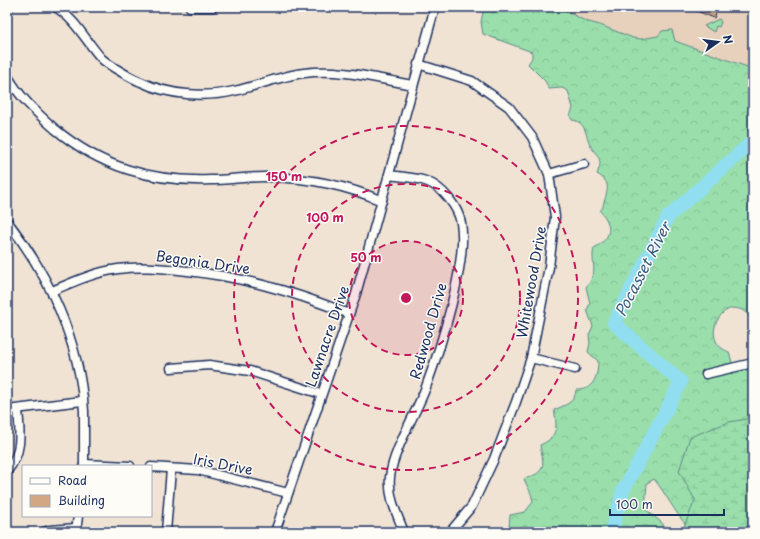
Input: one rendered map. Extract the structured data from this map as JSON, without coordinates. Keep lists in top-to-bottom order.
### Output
{
  "streets": {
    "street": [
      "Begonia Drive",
      "Whitewood Drive",
      "Redwood Drive",
      "Lawnacre Drive",
      "Iris Drive"
    ]
  },
  "crossings": [
    ["Begonia Drive", "Lawnacre Drive"],
    ["Whitewood Drive", "Lawnacre Drive"],
    ["Redwood Drive", "Lawnacre Drive"],
    ["Lawnacre Drive", "Iris Drive"]
  ],
  "water": ["Pocasset River"],
  "legend": ["Road", "Building"],
  "scale_bar": "100 m",
  "north": "right",
  "rings": ["150 m", "100 m", "50 m"]
}
